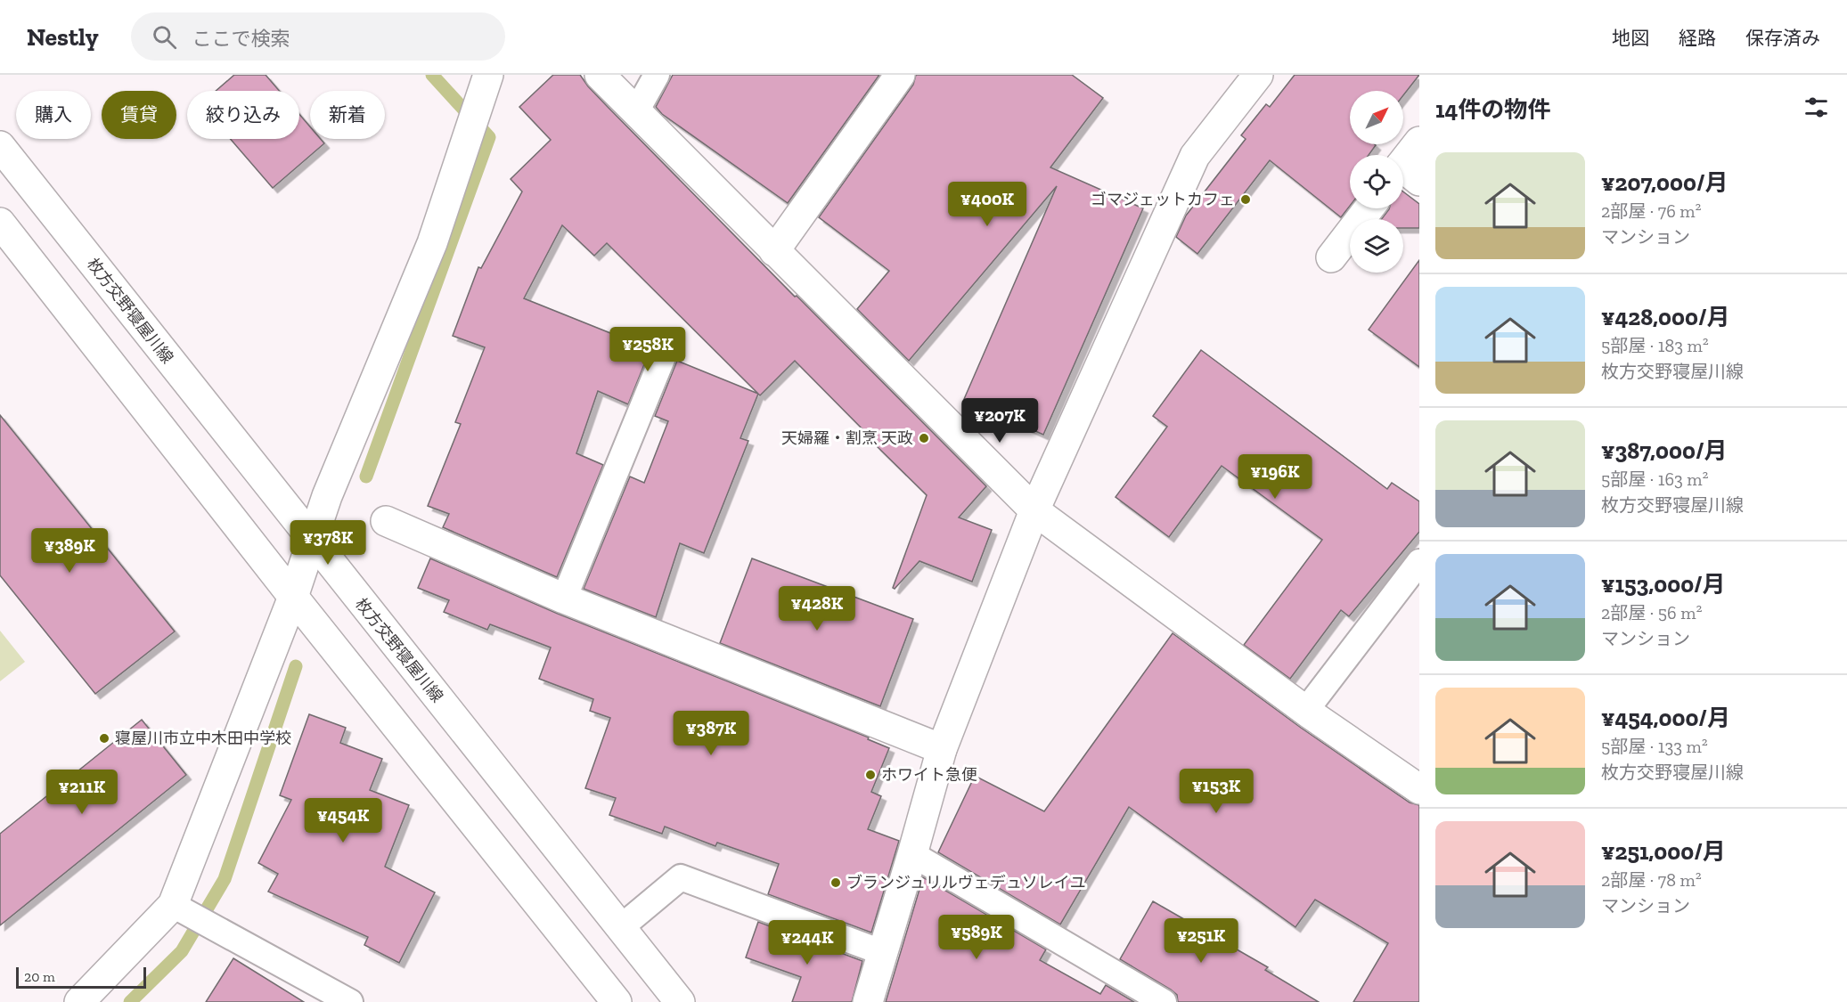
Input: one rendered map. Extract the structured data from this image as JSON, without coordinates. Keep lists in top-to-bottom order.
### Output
{
  "streets": {
    "street": ["枚方交野寝屋川線"]
  },
  "places": [
    "ゴマジェットカフェ",
    "天婦羅・割烹 天政",
    "寝屋川市立中木田中学校",
    "ホワイト急便",
    "ブランジュリルヴェデュソレイユ"
  ],
  "scale_bar": "20 m",
  "north": "top right",
  "page": {
    "header": "Nestly",
    "search": "ここで検索",
    "nav": ["地図", "経路", "保存済み"],
    "heading": "14件の物件",
    "chip": [
      "購入",
      "賃貸",
      "絞り込み",
      "新着"
    ],
    "list": [
      {
        "name": "¥207,000/月",
        "note": "2部屋 · 76 m² · マンション"
      },
      {
        "name": "¥428,000/月",
        "note": "5部屋 · 183 m² · 枚方交野寝屋川線"
      },
      {
        "name": "¥387,000/月",
        "note": "5部屋 · 163 m² · 枚方交野寝屋川線"
      },
      {
        "name": "¥153,000/月",
        "note": "2部屋 · 56 m² · マンション"
      },
      {
        "name": "¥454,000/月",
        "note": "5部屋 · 133 m² · 枚方交野寝屋川線"
      },
      {
        "name": "¥251,000/月",
        "note": "2部屋 · 78 m² · マンション"
      }
    ],
    "price": [
      "¥400K",
      "¥258K",
      "¥207K",
      "¥196K",
      "¥378K",
      "¥389K",
      "¥428K",
      "¥387K",
      "¥153K",
      "¥211K",
      "¥454K",
      "¥589K",
      "¥251K",
      "¥244K"
    ],
    "scale": "20 m"
  }
}
